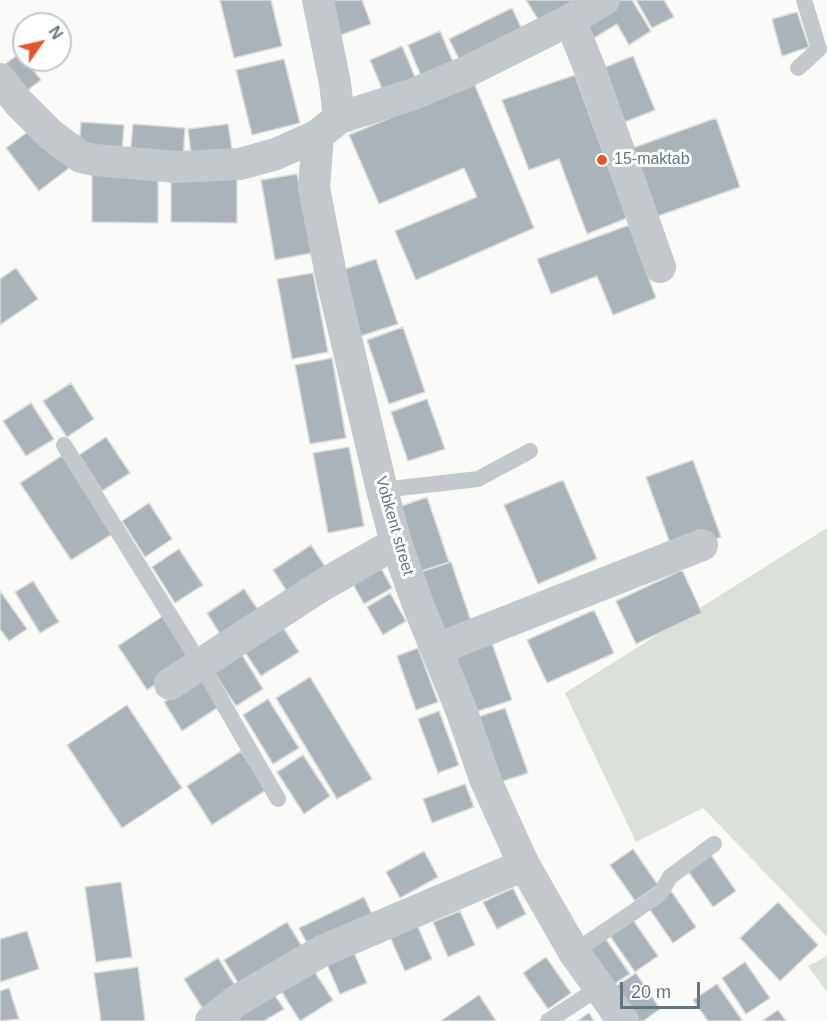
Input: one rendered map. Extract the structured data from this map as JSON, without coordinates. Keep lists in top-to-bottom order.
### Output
{
  "streets": {
    "street": ["Vobkent street"]
  },
  "places": ["15-maktab"],
  "scale_bar": "20 m",
  "north": "top right"
}
